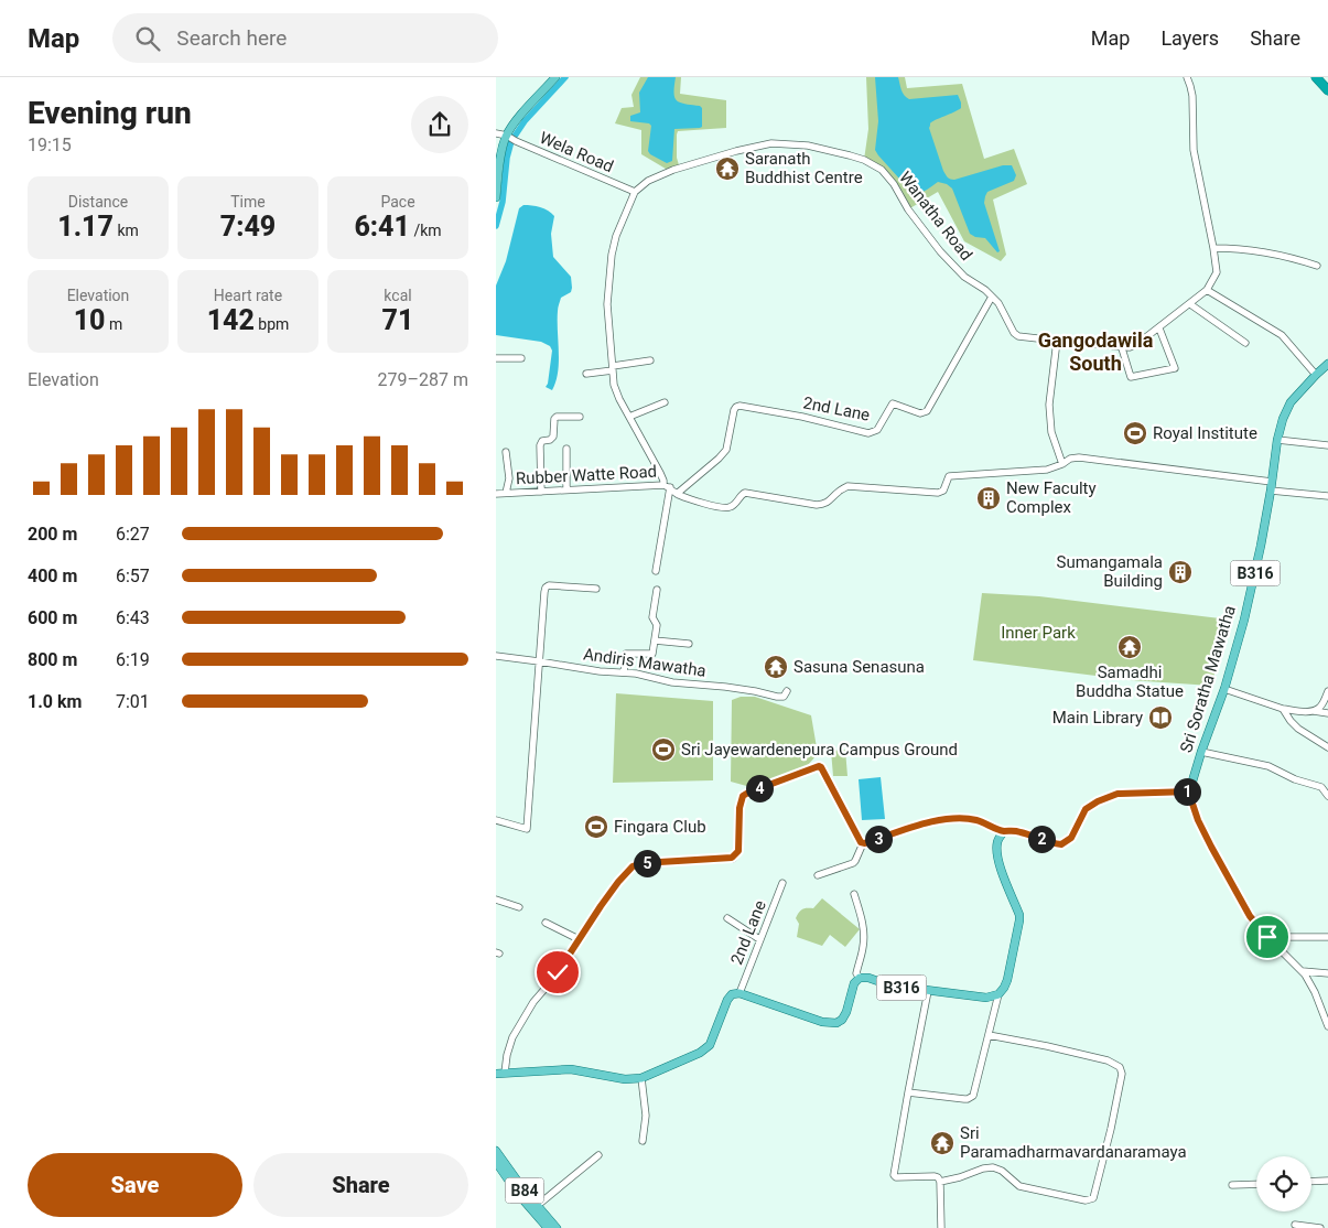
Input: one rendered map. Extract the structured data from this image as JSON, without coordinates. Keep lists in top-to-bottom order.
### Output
{
  "streets": {
    "main road": ["B316", "Sri Soratha Mawatha", "B84"],
    "street": [
      "Wela Road",
      "Wanatha Road",
      "2nd Lane",
      "Rubber Watte Road",
      "Andiris Mawatha"
    ]
  },
  "crossings": [
    ["Wela Road", "Wanatha Road"],
    ["Wanatha Road", "2nd Lane"],
    ["2nd Lane", "Rubber Watte Road"],
    ["2nd Lane", "B316"],
    ["Rubber Watte Road", "Sri Soratha Mawatha"]
  ],
  "districts": ["Gangodawila South"],
  "parks": ["Inner Park"],
  "places": {
    "temple": [
      "Saranath Buddhist Centre",
      "Samadhi Buddha Statue",
      "Sasuna Senasuna",
      "Sri Paramadharmavardanaramaya"
    ],
    "sports": ["Royal Institute", "Sri Jayewardenepura Campus Ground", "Fingara Club"],
    "building": ["New Faculty Complex", "Sumangamala Building"],
    "library": ["Main Library"]
  },
  "page": {
    "header": "Map",
    "search": "Search here",
    "nav": ["Map", "Layers", "Share"],
    "heading": ["Evening run", "19:15"],
    "stats": [
      ["Distance", "1.17 km"],
      ["Time", "7:49"],
      ["Pace", "6:41 /km"],
      ["Elevation", "10 m"],
      ["Heart rate", "142 bpm"],
      ["kcal", "71"]
    ],
    "chart": ["Elevation", "279–287 m"],
    "list": [
      {
        "name": "200 m",
        "note": "6:27"
      },
      {
        "name": "400 m",
        "note": "6:57"
      },
      {
        "name": "600 m",
        "note": "6:43"
      },
      {
        "name": "800 m",
        "note": "6:19"
      },
      {
        "name": "1.0 km",
        "note": "7:01"
      }
    ],
    "pins": [
      "4",
      "1",
      "2",
      "3",
      "5"
    ],
    "buttons": ["Save", "Share"]
  }
}
